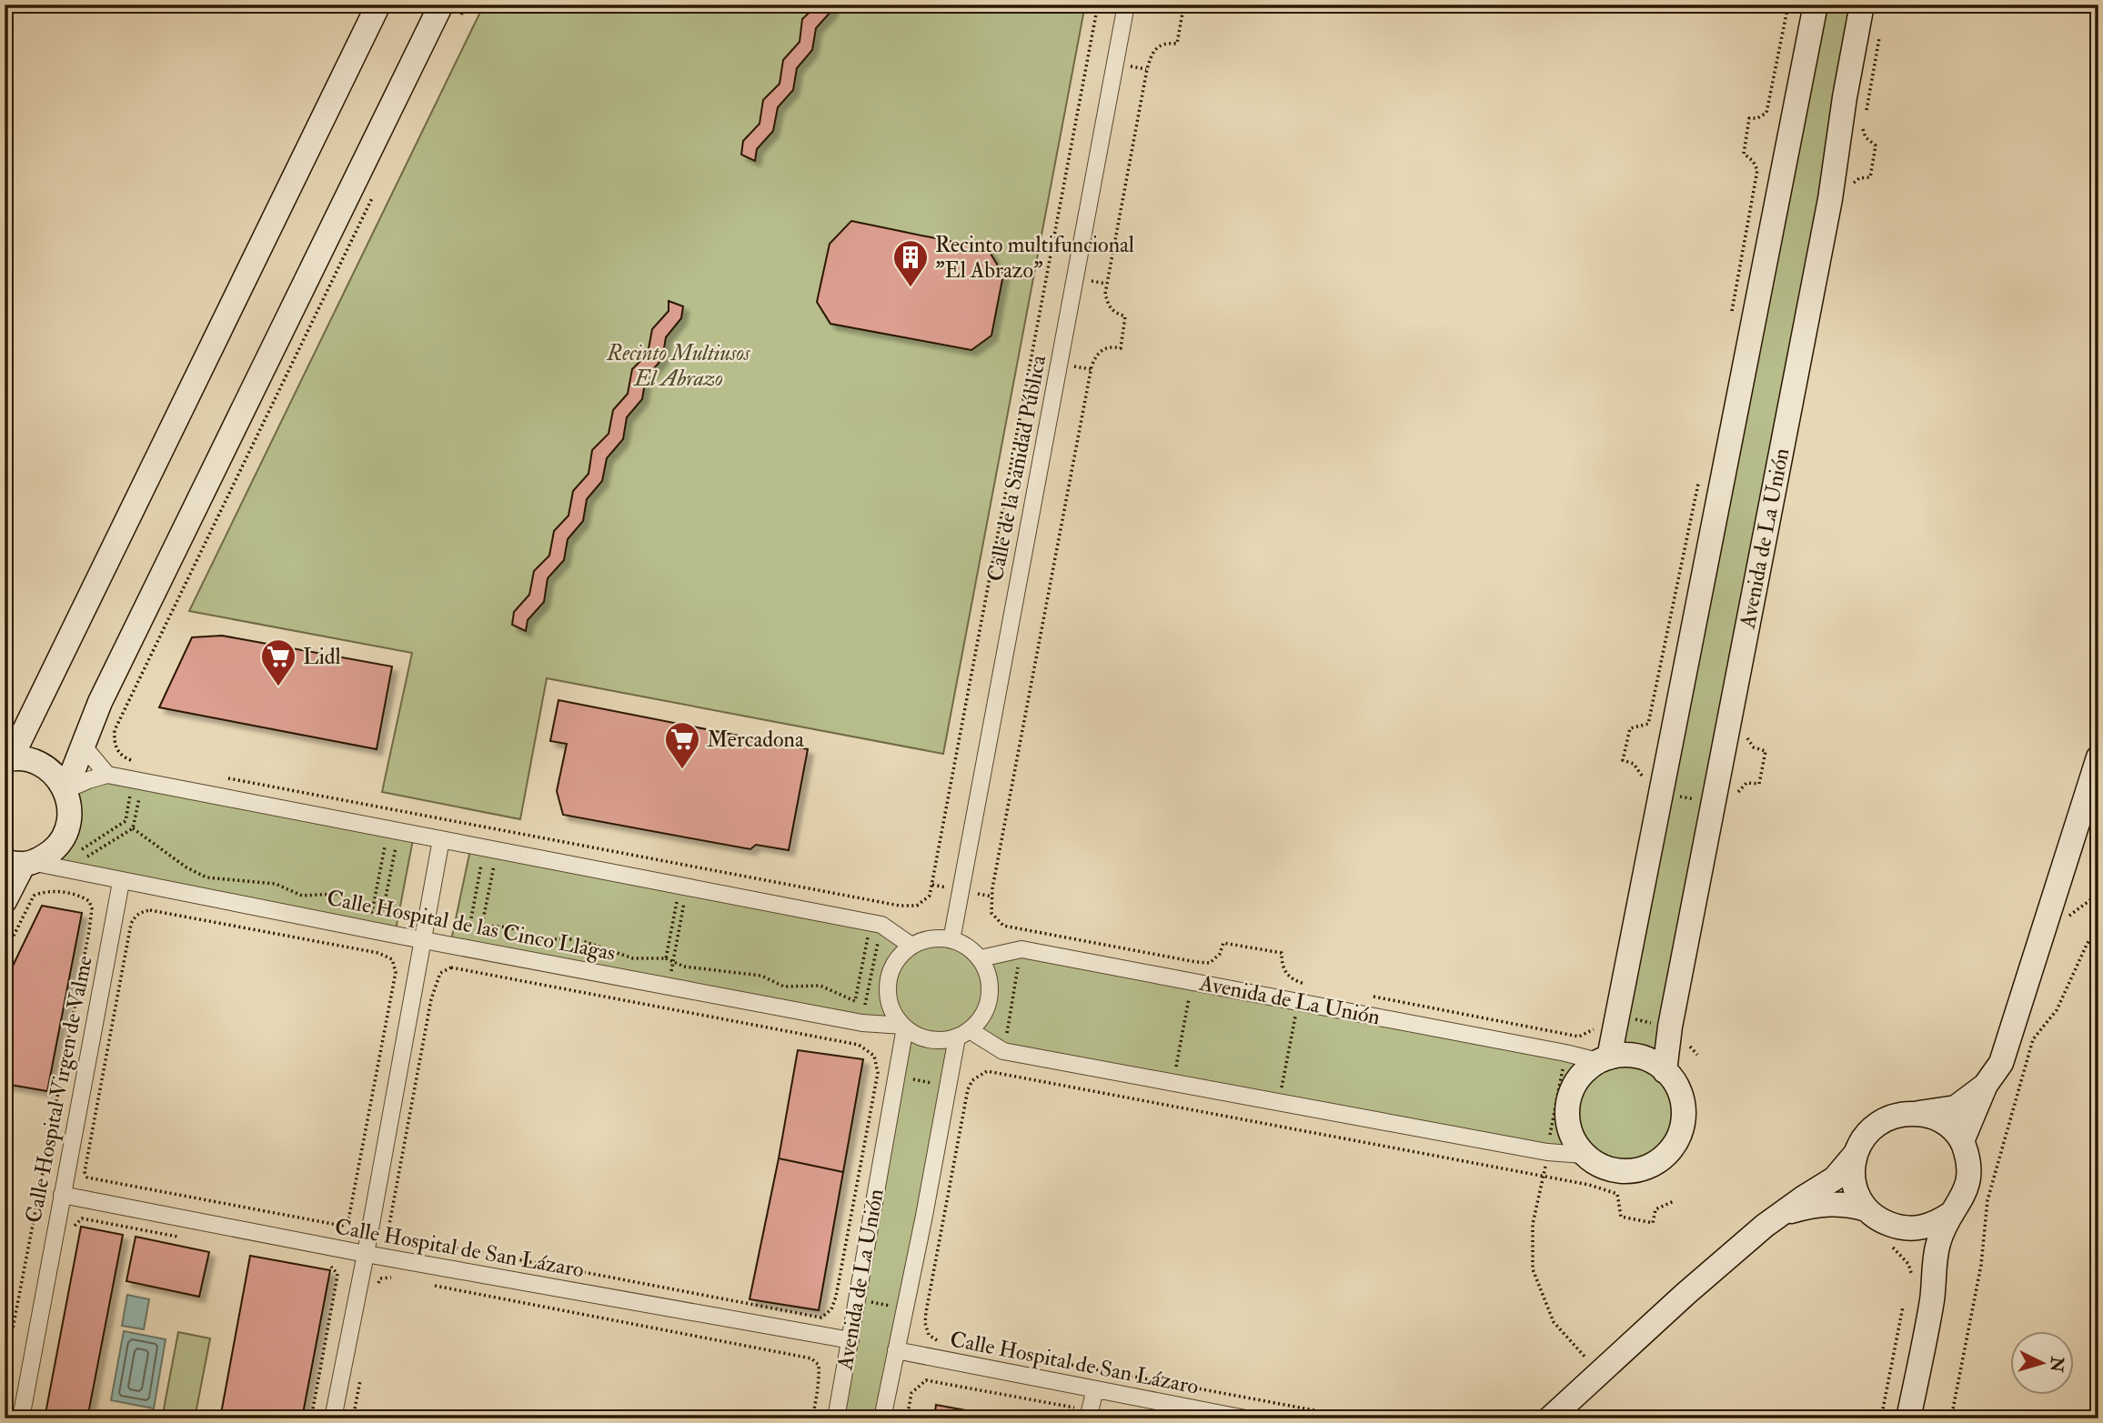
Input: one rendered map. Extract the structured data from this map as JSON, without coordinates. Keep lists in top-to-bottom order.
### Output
{
  "streets": {
    "main road": ["Avenida de La Unión"],
    "street": [
      "Calle de la Sanidad Pública",
      "Calle Hospital de las Cinco Llagas",
      "Calle Hospital Virgen de Valme",
      "Calle Hospital de San Lázaro"
    ]
  },
  "crossings": [
    ["Calle de la Sanidad Pública", "Avenida de La Unión"],
    ["Calle de la Sanidad Pública", "Calle Hospital de las Cinco Llagas"],
    ["Avenida de La Unión", "Calle Hospital de las Cinco Llagas"],
    ["Avenida de La Unión", "Calle Hospital de San Lázaro"],
    ["Calle Hospital de las Cinco Llagas", "Calle Hospital Virgen de Valme"],
    ["Calle Hospital Virgen de Valme", "Calle Hospital de San Lázaro"]
  ],
  "parks": ["Recinto Multiusos El Abrazo"],
  "places": {
    "building": ["Recinto multifuncional \"El Abrazo\""],
    "supermarket": ["Lidl", "Mercadona"]
  },
  "north": "right"
}
